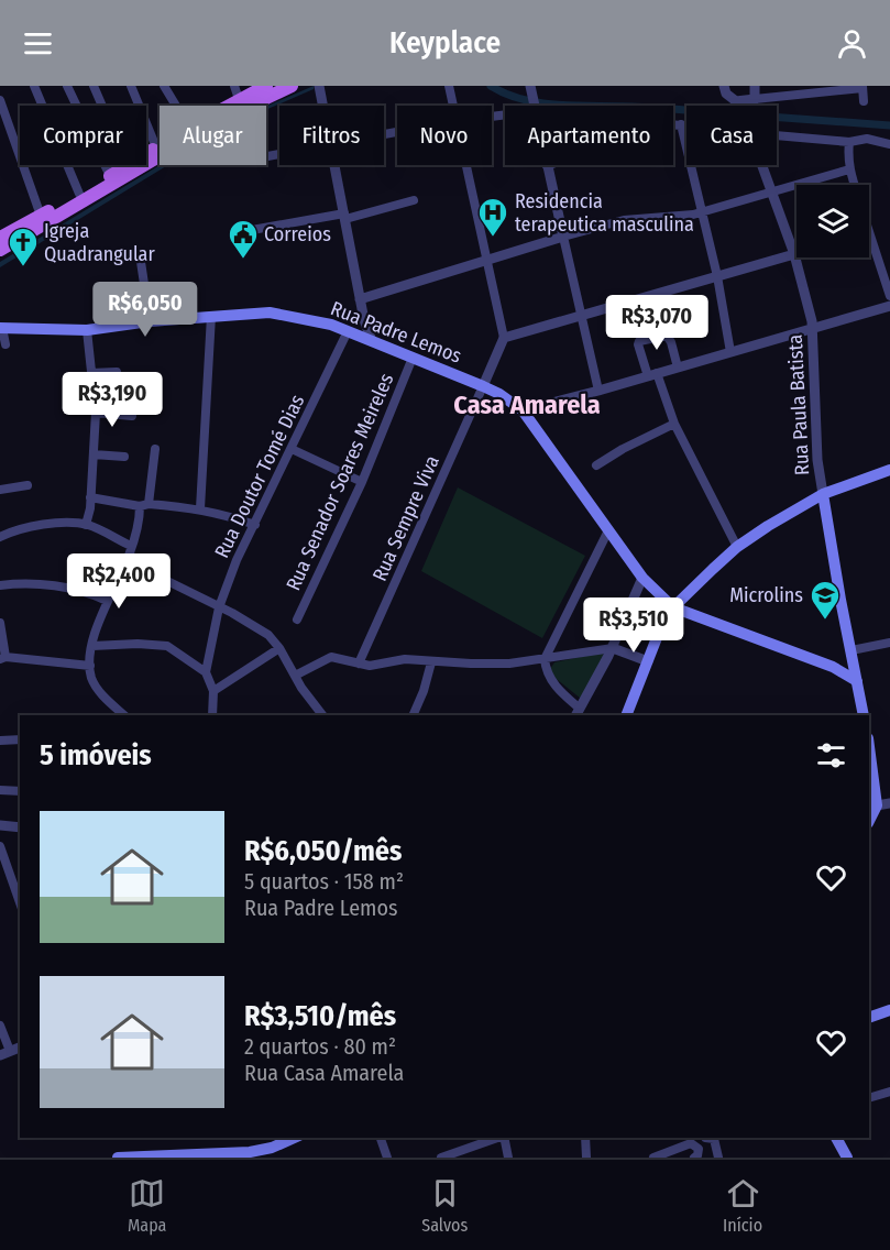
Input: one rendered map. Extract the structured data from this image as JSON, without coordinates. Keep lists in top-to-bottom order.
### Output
{
  "streets": {
    "main road": ["Rua Padre Lemos", "Rua Paula Batista"],
    "street": ["Rua Doutor Tomé Dias", "Rua Senador Soares Meireles", "Rua Sempre Viva"]
  },
  "crossings": [
    ["Rua Padre Lemos", "Rua Doutor Tomé Dias"],
    ["Rua Padre Lemos", "Rua Senador Soares Meireles"],
    ["Rua Padre Lemos", "Rua Sempre Viva"]
  ],
  "districts": ["Casa Amarela"],
  "places": {
    "hospital": ["Residencia terapeutica masculina"],
    "public building": ["Correios"],
    "church": ["Igreja Quadrangular"],
    "school or university": ["Microlins"]
  },
  "page": {
    "header": "Keyplace",
    "chip": [
      "Comprar",
      "Alugar",
      "Filtros",
      "Novo",
      "Apartamento",
      "Casa"
    ],
    "price": [
      "R$6,050",
      "R$3,070",
      "R$3,190",
      "R$2,400",
      "R$3,510"
    ],
    "heading": "5 imóveis",
    "list": [
      {
        "name": "R$6,050/mês",
        "note": "5 quartos · 158 m² · Rua Padre Lemos"
      },
      {
        "name": "R$3,510/mês",
        "note": "2 quartos · 80 m² · Rua Casa Amarela"
      }
    ],
    "tabs": ["Mapa", "Salvos", "Início"]
  }
}
